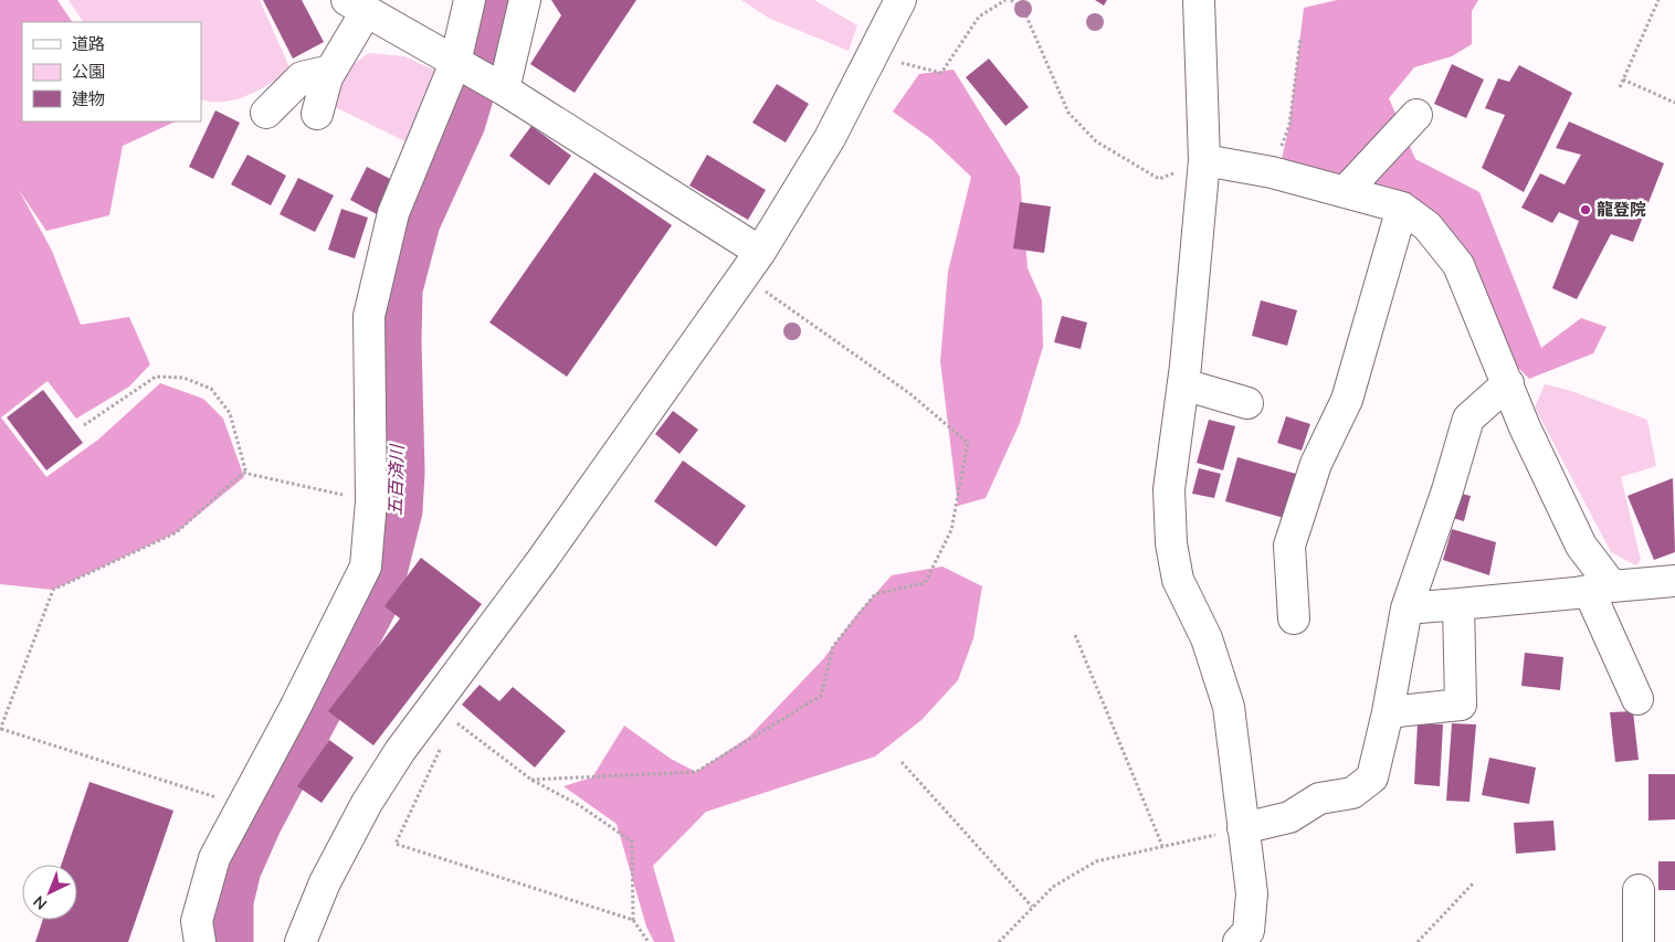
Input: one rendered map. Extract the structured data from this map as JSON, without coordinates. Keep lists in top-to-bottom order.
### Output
{
  "water": ["五百済川"],
  "places": ["龍登院"],
  "legend": ["道路", "公園", "建物"],
  "north": "bottom left"
}
